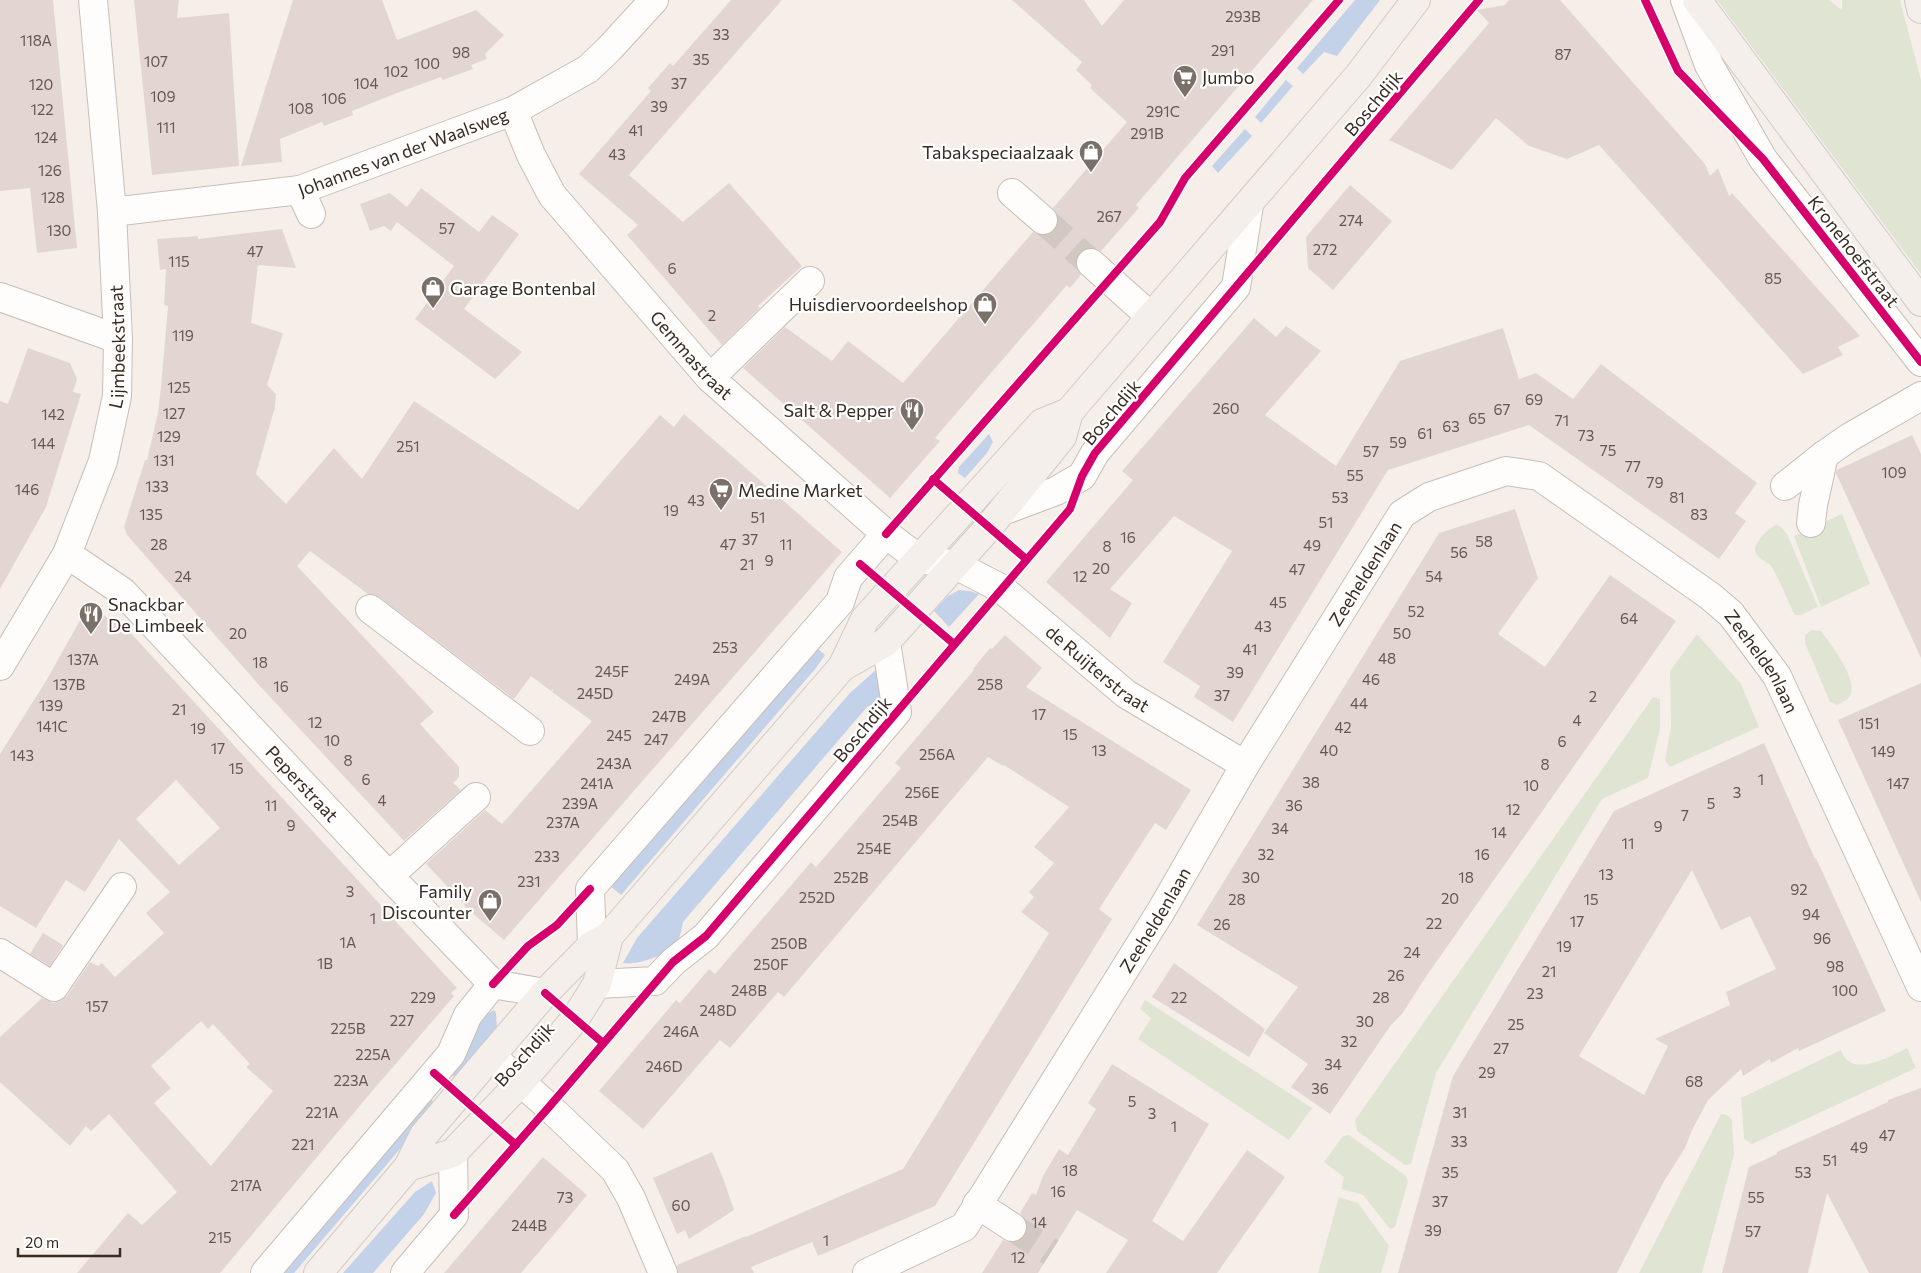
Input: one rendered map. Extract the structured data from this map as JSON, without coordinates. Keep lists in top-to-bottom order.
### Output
{
  "streets": {
    "main road": ["Boschdijk", "Kronehoefstraat"],
    "street": [
      "Johannes van der Waalsweg",
      "Lijmbeekstraat",
      "Gemmastraat",
      "Zeeheldenlaan",
      "de Ruijterstraat",
      "Peperstraat"
    ]
  },
  "crossings": [
    ["Boschdijk", "Gemmastraat"],
    ["Boschdijk", "de Ruijterstraat"],
    ["Johannes van der Waalsweg", "Lijmbeekstraat"],
    ["Johannes van der Waalsweg", "Gemmastraat"],
    ["Lijmbeekstraat", "Peperstraat"],
    ["Zeeheldenlaan", "de Ruijterstraat"]
  ],
  "places": {
    "supermarket": ["Jumbo", "Medine Market"],
    "shop": [
      "Tabakspeciaalzaak",
      "Garage Bontenbal",
      "Huisdiervoordeelshop",
      "Family Discounter"
    ],
    "restaurant": ["Salt & Pepper", "Snackbar De Limbeek"]
  },
  "house_numbers": [
    "293B",
    "33",
    "118A",
    "291",
    "98",
    "87",
    "35",
    "107",
    "100",
    "102",
    "104",
    "37",
    "120",
    "109",
    "106",
    "39",
    "108",
    "122",
    "291C",
    "111",
    "41",
    "291B",
    "124",
    "43",
    "126",
    "128",
    "267",
    "274",
    "57",
    "130",
    "272",
    "47",
    "115",
    "6",
    "85",
    "2",
    "119",
    "125",
    "69",
    "260",
    "67",
    "127",
    "142",
    "65",
    "71",
    "63",
    "61",
    "73",
    "129",
    "59",
    "144",
    "251",
    "75",
    "57",
    "131",
    "77",
    "109",
    "55",
    "79",
    "133",
    "146",
    "53",
    "81",
    "43",
    "19",
    "135",
    "83",
    "51",
    "51",
    "16",
    "37",
    "58",
    "28",
    "47",
    "11",
    "49",
    "8",
    "56",
    "9",
    "21",
    "20",
    "47",
    "24",
    "12",
    "54",
    "45",
    "52",
    "64",
    "43",
    "20",
    "50",
    "253",
    "41",
    "48",
    "137A",
    "18",
    "245F",
    "39",
    "249A",
    "46",
    "137B",
    "258",
    "16",
    "245D",
    "37",
    "2",
    "44",
    "139",
    "21",
    "17",
    "247B",
    "4",
    "12",
    "151",
    "141C",
    "42",
    "19",
    "15",
    "245",
    "247",
    "10",
    "6",
    "17",
    "13",
    "40",
    "149",
    "256A",
    "143",
    "8",
    "243A",
    "8",
    "15",
    "6",
    "1",
    "38",
    "241A",
    "147",
    "10",
    "256E",
    "3",
    "4",
    "239A",
    "5",
    "11",
    "36",
    "12",
    "7",
    "254B",
    "237A",
    "9",
    "9",
    "34",
    "14",
    "11",
    "254E",
    "32",
    "16",
    "233",
    "13",
    "252B",
    "30",
    "18",
    "231",
    "92",
    "3",
    "252D",
    "20",
    "28",
    "15",
    "94",
    "1",
    "17",
    "22",
    "26",
    "96",
    "1A",
    "250B",
    "19",
    "24",
    "1B",
    "250F",
    "98",
    "21",
    "26",
    "248B",
    "100",
    "23",
    "229",
    "22",
    "28",
    "157",
    "248D",
    "227",
    "30",
    "25",
    "225B",
    "246A",
    "32",
    "27",
    "225A",
    "34",
    "246D",
    "29",
    "223A",
    "68",
    "36",
    "5",
    "221A",
    "31",
    "3",
    "1",
    "47",
    "33",
    "221",
    "49",
    "51",
    "18",
    "35",
    "53",
    "217A",
    "16",
    "73",
    "55",
    "37",
    "60",
    "14",
    "244B",
    "39",
    "57",
    "215",
    "1",
    "12"
  ],
  "scale_bar": "20 m"
}
